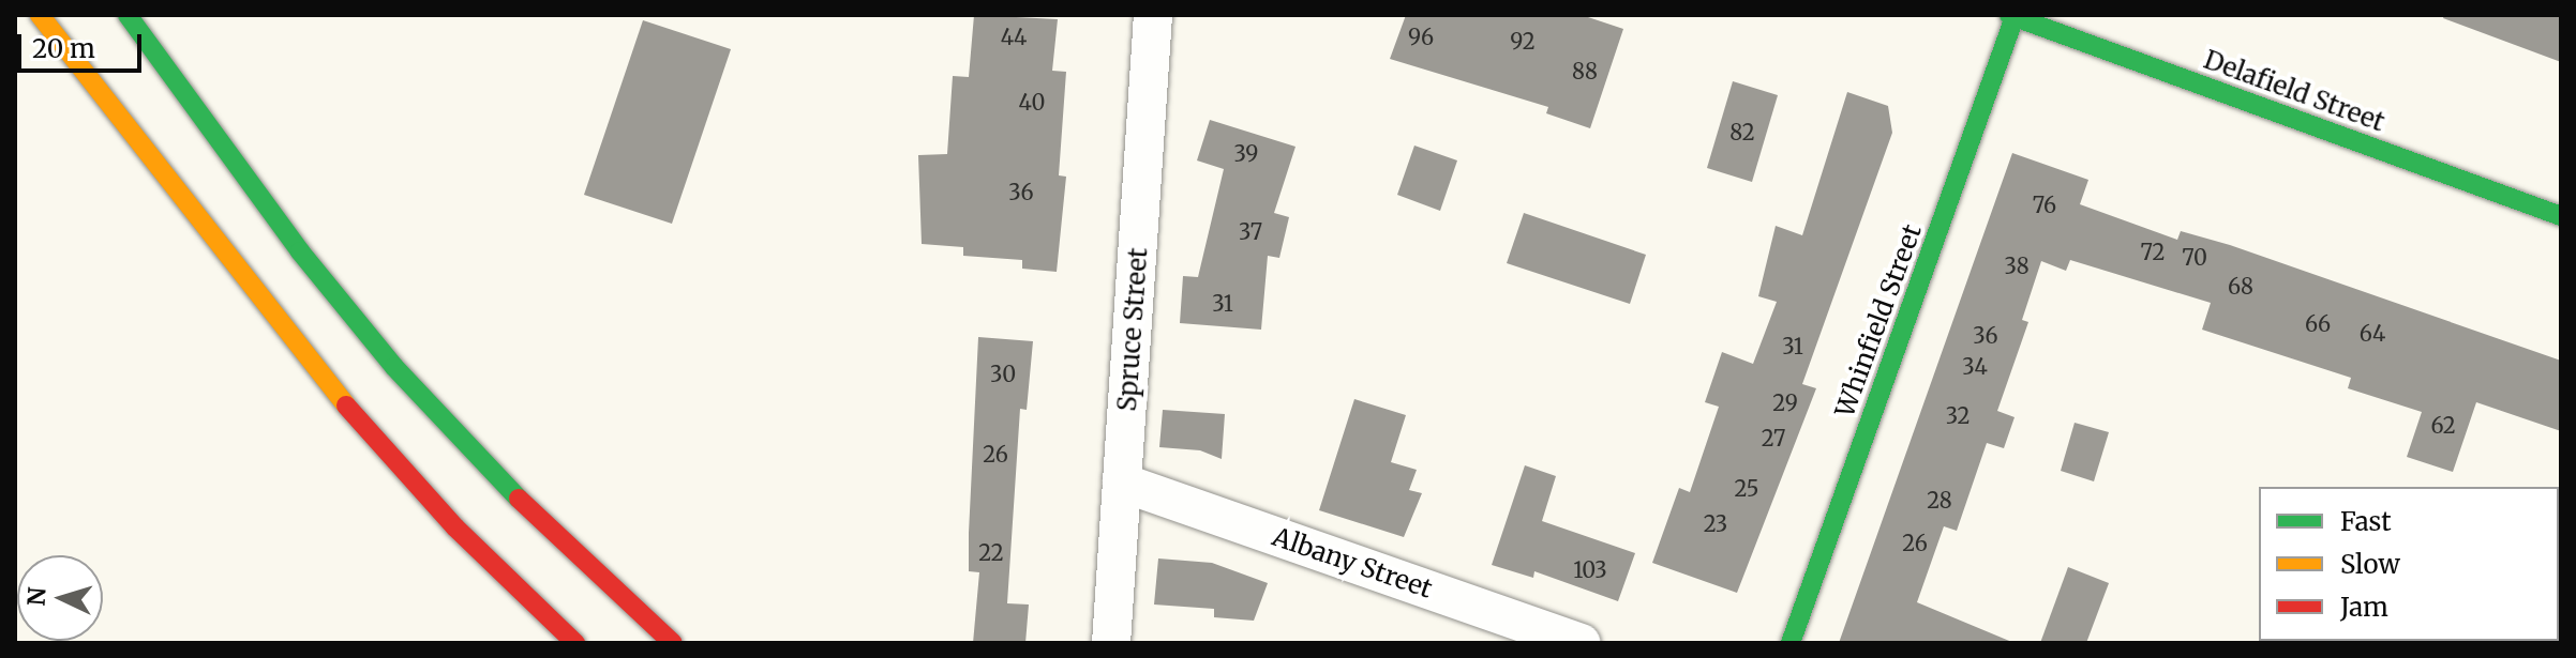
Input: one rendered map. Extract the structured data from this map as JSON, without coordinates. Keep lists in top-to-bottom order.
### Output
{
  "streets": {
    "main road": ["Delafield Street", "Whinfield Street"],
    "street": ["Spruce Street", "Albany Street"]
  },
  "crossings": [
    ["Delafield Street", "Whinfield Street"],
    ["Spruce Street", "Albany Street"]
  ],
  "house_numbers": [
    "44",
    "96",
    "92",
    "88",
    "40",
    "82",
    "39",
    "36",
    "76",
    "37",
    "72",
    "70",
    "38",
    "68",
    "31",
    "66",
    "64",
    "36",
    "31",
    "34",
    "30",
    "29",
    "32",
    "62",
    "27",
    "26",
    "25",
    "28",
    "23",
    "26",
    "22",
    "103"
  ],
  "legend": ["Fast", "Slow", "Jam"],
  "scale_bar": "20 m",
  "north": "left"
}
